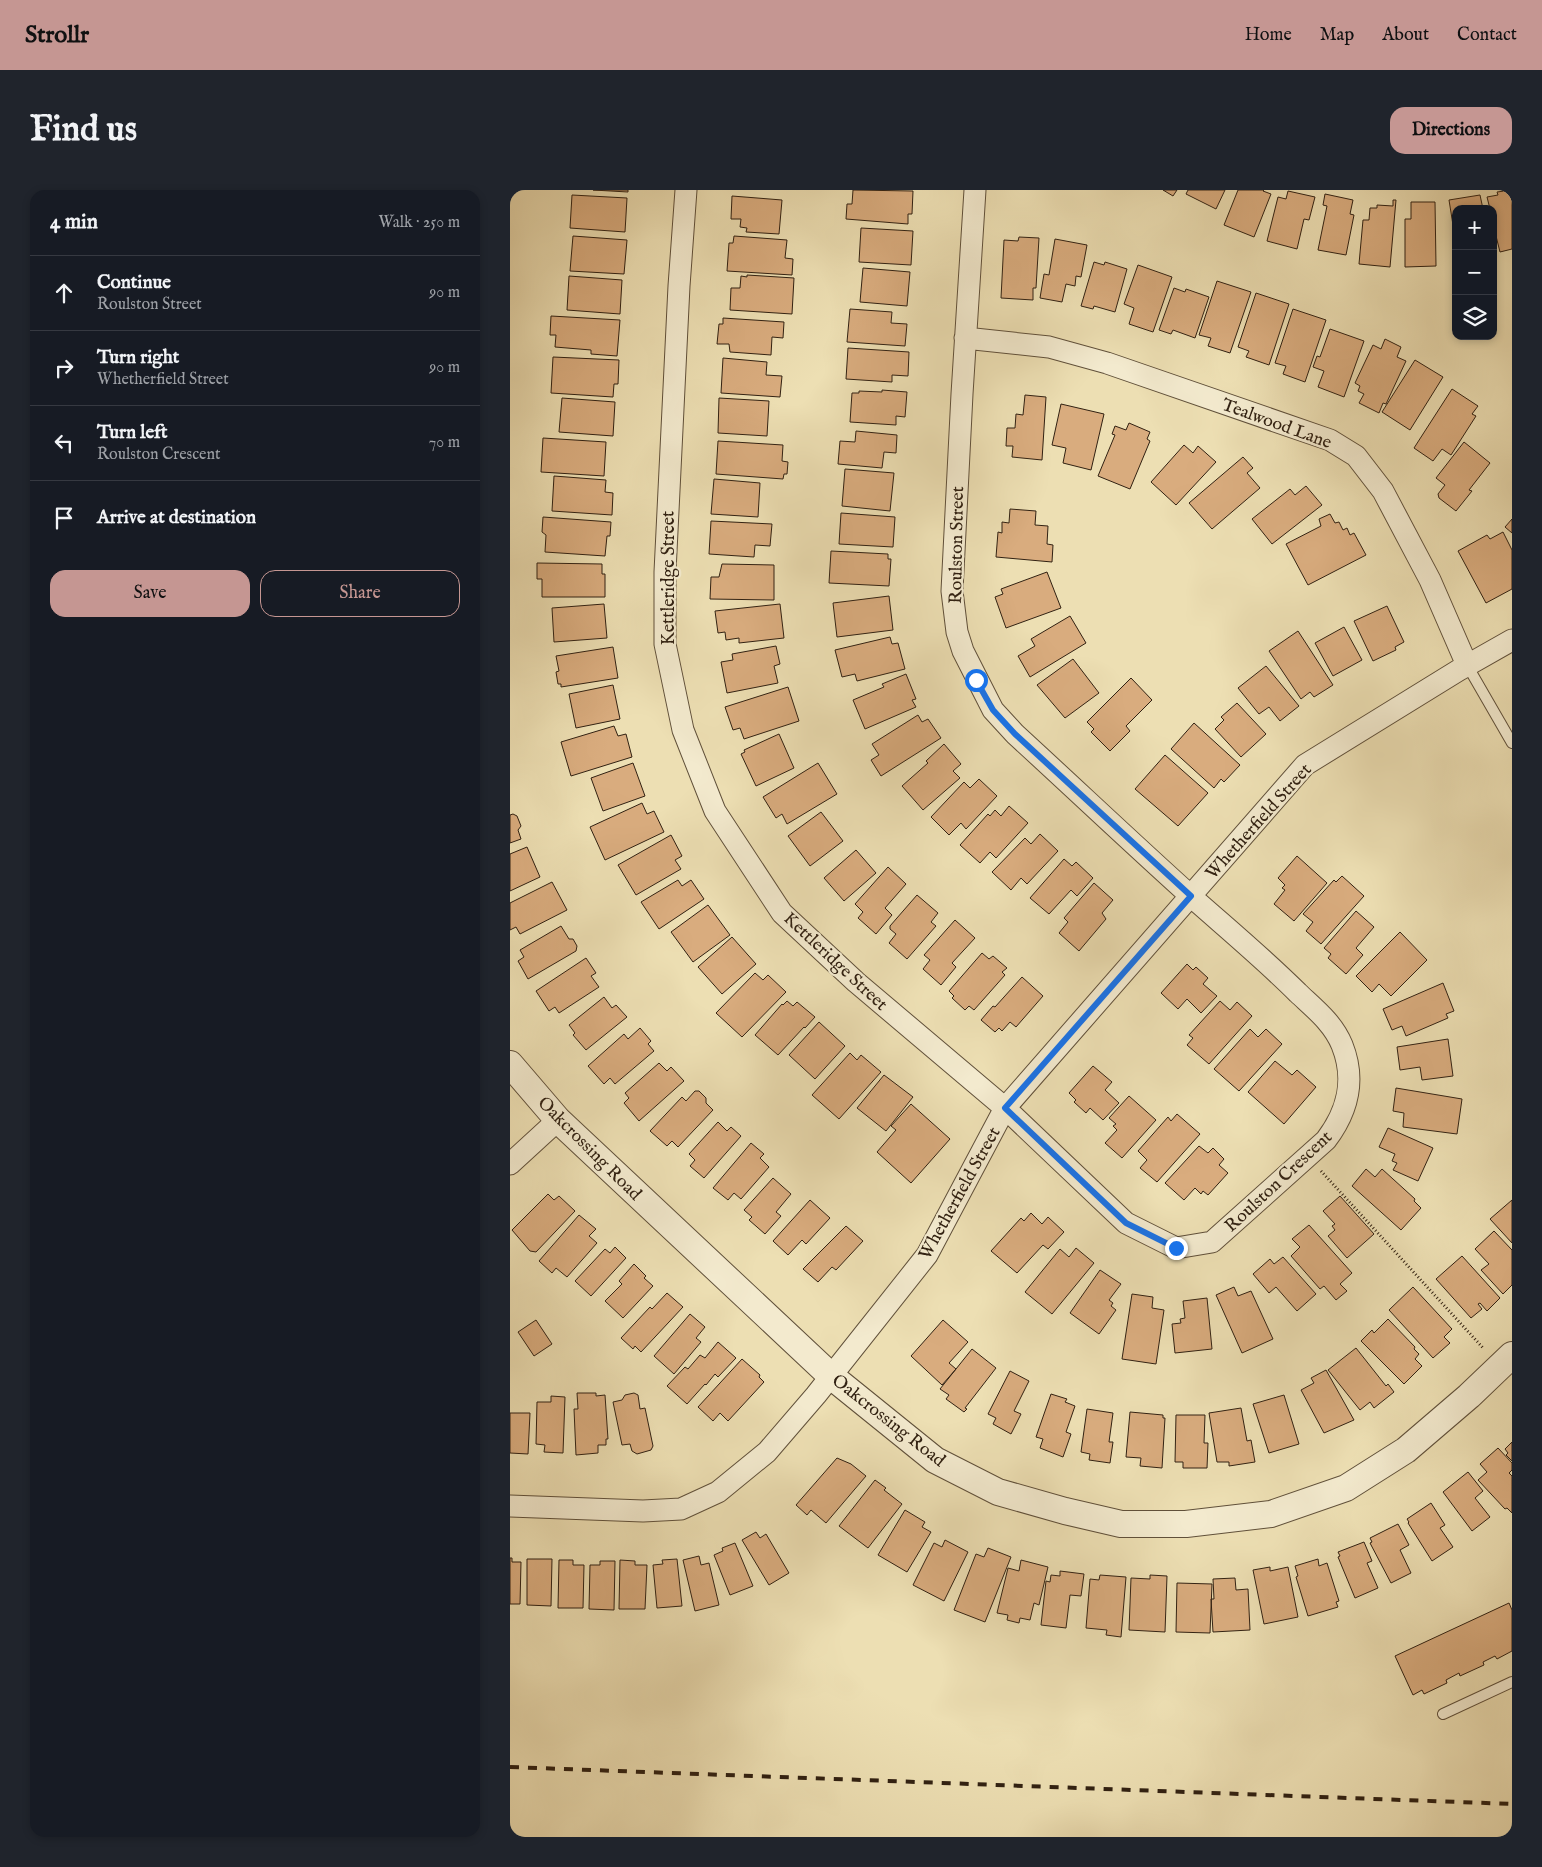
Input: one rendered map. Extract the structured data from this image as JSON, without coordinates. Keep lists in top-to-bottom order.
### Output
{
  "streets": {
    "street": [
      "Tealwood Lane",
      "Roulston Street",
      "Kettleridge Street",
      "Whetherfield Street",
      "Oakcrossing Road",
      "Roulston Crescent"
    ]
  },
  "crossings": [
    ["Tealwood Lane", "Roulston Street"],
    ["Tealwood Lane", "Whetherfield Street"],
    ["Roulston Street", "Whetherfield Street"],
    ["Roulston Street", "Roulston Crescent"],
    ["Kettleridge Street", "Whetherfield Street"],
    ["Kettleridge Street", "Roulston Crescent"],
    ["Whetherfield Street", "Oakcrossing Road"],
    ["Whetherfield Street", "Roulston Crescent"]
  ],
  "page": {
    "header": "Strollr",
    "nav": [
      "Home",
      "Map",
      "About",
      "Contact"
    ],
    "buttons": [
      "Directions",
      ["Save", "Share"]
    ],
    "title": "Find us",
    "heading": ["4 min", "Walk · 250 m"],
    "map_buttons": ["+", "−"],
    "list": [
      ["Continue", "Roulston Street", "90 m"],
      ["Turn right", "Whetherfield Street", "90 m"],
      ["Turn left", "Roulston Crescent", "70 m"],
      "Arrive at destination"
    ]
  }
}
